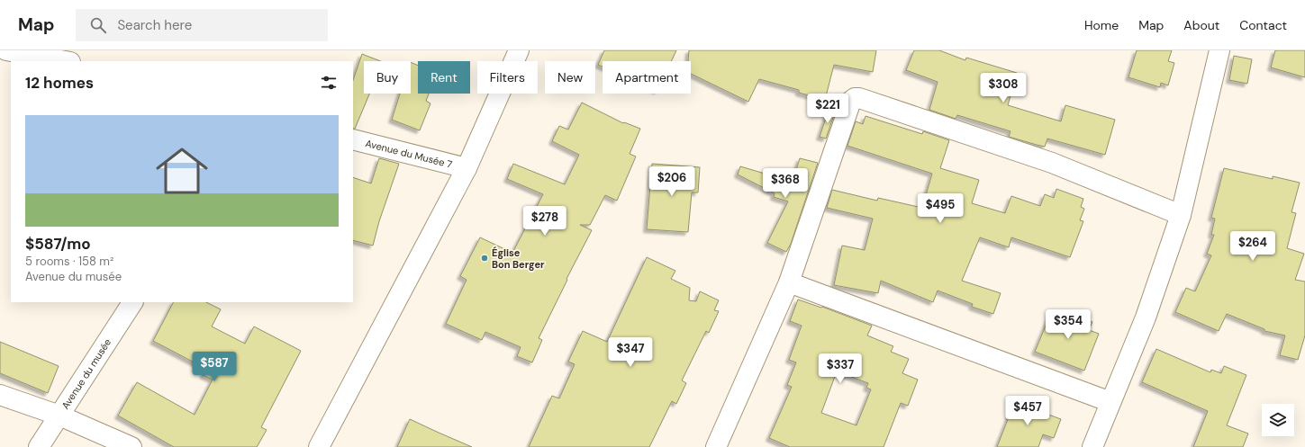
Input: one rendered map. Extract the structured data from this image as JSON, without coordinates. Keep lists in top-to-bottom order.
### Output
{
  "streets": {
    "street": ["Avenue du Musée 7", "Avenue du musée"]
  },
  "places": ["Église Bon Berger"],
  "page": {
    "header": "Map",
    "search": "Search here",
    "nav": [
      "Home",
      "Map",
      "About",
      "Contact"
    ],
    "chip": [
      "Buy",
      "Rent",
      "Filters",
      "New",
      "Apartment"
    ],
    "heading": "12 homes",
    "price": [
      "$308",
      "$221",
      "$206",
      "$368",
      "$495",
      "$278",
      "$264",
      "$354",
      "$347",
      "$587",
      "$337",
      "$457"
    ],
    "list": [
      {
        "name": "$587/mo",
        "note": "5 rooms · 158 m² · Avenue du musée"
      }
    ]
  }
}
